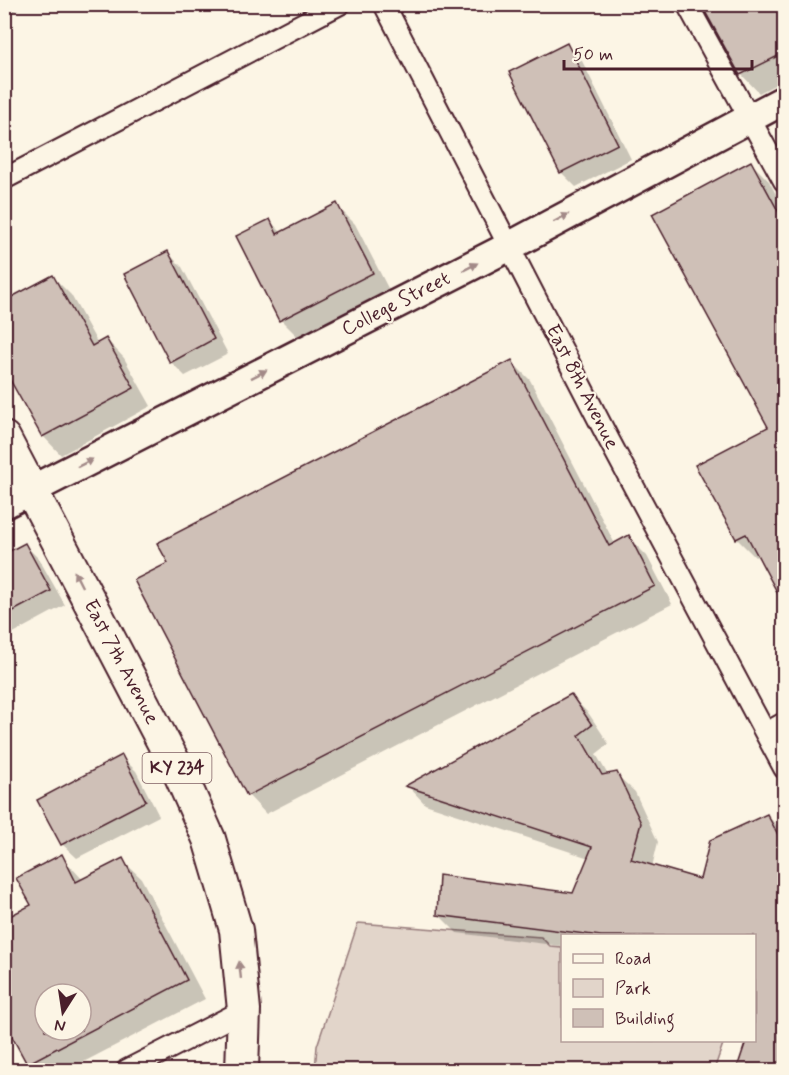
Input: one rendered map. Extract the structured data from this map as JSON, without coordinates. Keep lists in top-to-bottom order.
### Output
{
  "streets": {
    "main road": ["East 7th Avenue", "KY 234"],
    "street": ["College Street", "East 8th Avenue"]
  },
  "crossings": [
    ["College Street", "East 8th Avenue"],
    ["College Street", "East 7th Avenue"]
  ],
  "one_way": ["College Street", "East 7th Avenue"],
  "legend": ["Road", "Park", "Building"],
  "scale_bar": "50 m",
  "north": "bottom"
}
